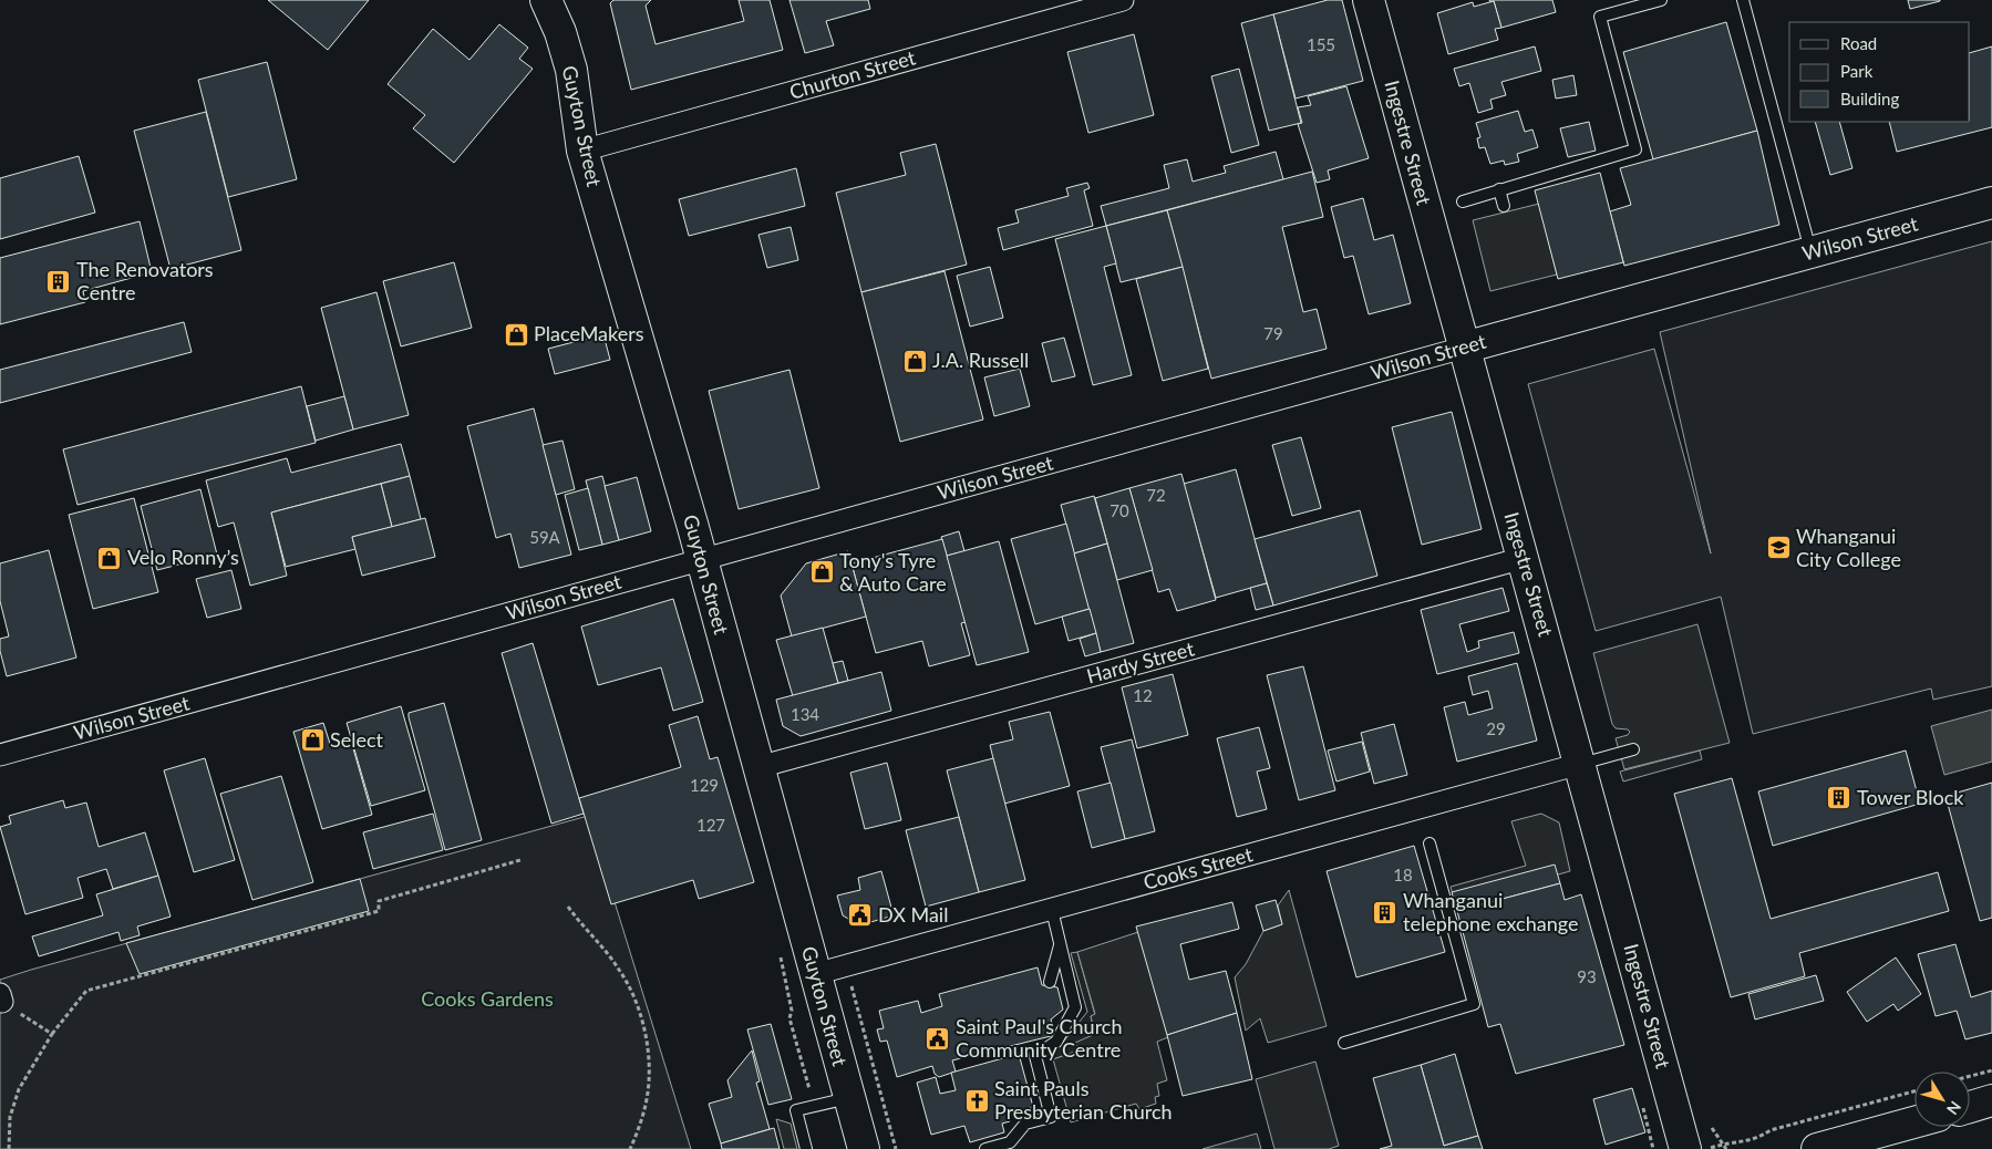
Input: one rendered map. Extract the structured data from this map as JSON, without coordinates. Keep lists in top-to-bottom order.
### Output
{
  "streets": {
    "main road": ["Guyton Street", "Ingestre Street", "Wilson Street"],
    "street": ["Churton Street", "Hardy Street", "Cooks Street"]
  },
  "crossings": [
    ["Churton Street", "Guyton Street"],
    ["Guyton Street", "Wilson Street"],
    ["Guyton Street", "Hardy Street"],
    ["Guyton Street", "Cooks Street"],
    ["Ingestre Street", "Wilson Street"],
    ["Ingestre Street", "Hardy Street"],
    ["Ingestre Street", "Cooks Street"]
  ],
  "parks": ["Cooks Gardens"],
  "places": {
    "building": ["The Renovators Centre", "Tower Block", "Whanganui telephone exchange"],
    "shop": [
      "PlaceMakers",
      "J.A. Russell",
      "Velo Ronny’s",
      "Tony's Tyre & Auto Care",
      "Select"
    ],
    "school or university": ["Whanganui City College"],
    "public building": ["DX Mail", "Saint Paul's Church Community Centre"],
    "church": ["Saint Pauls Presbyterian Church"]
  },
  "house_numbers": [
    "155",
    "79",
    "72",
    "70",
    "59A",
    "12",
    "134",
    "29",
    "129",
    "127",
    "18",
    "93"
  ],
  "legend": ["Road", "Park", "Building"],
  "north": "bottom right"
}
